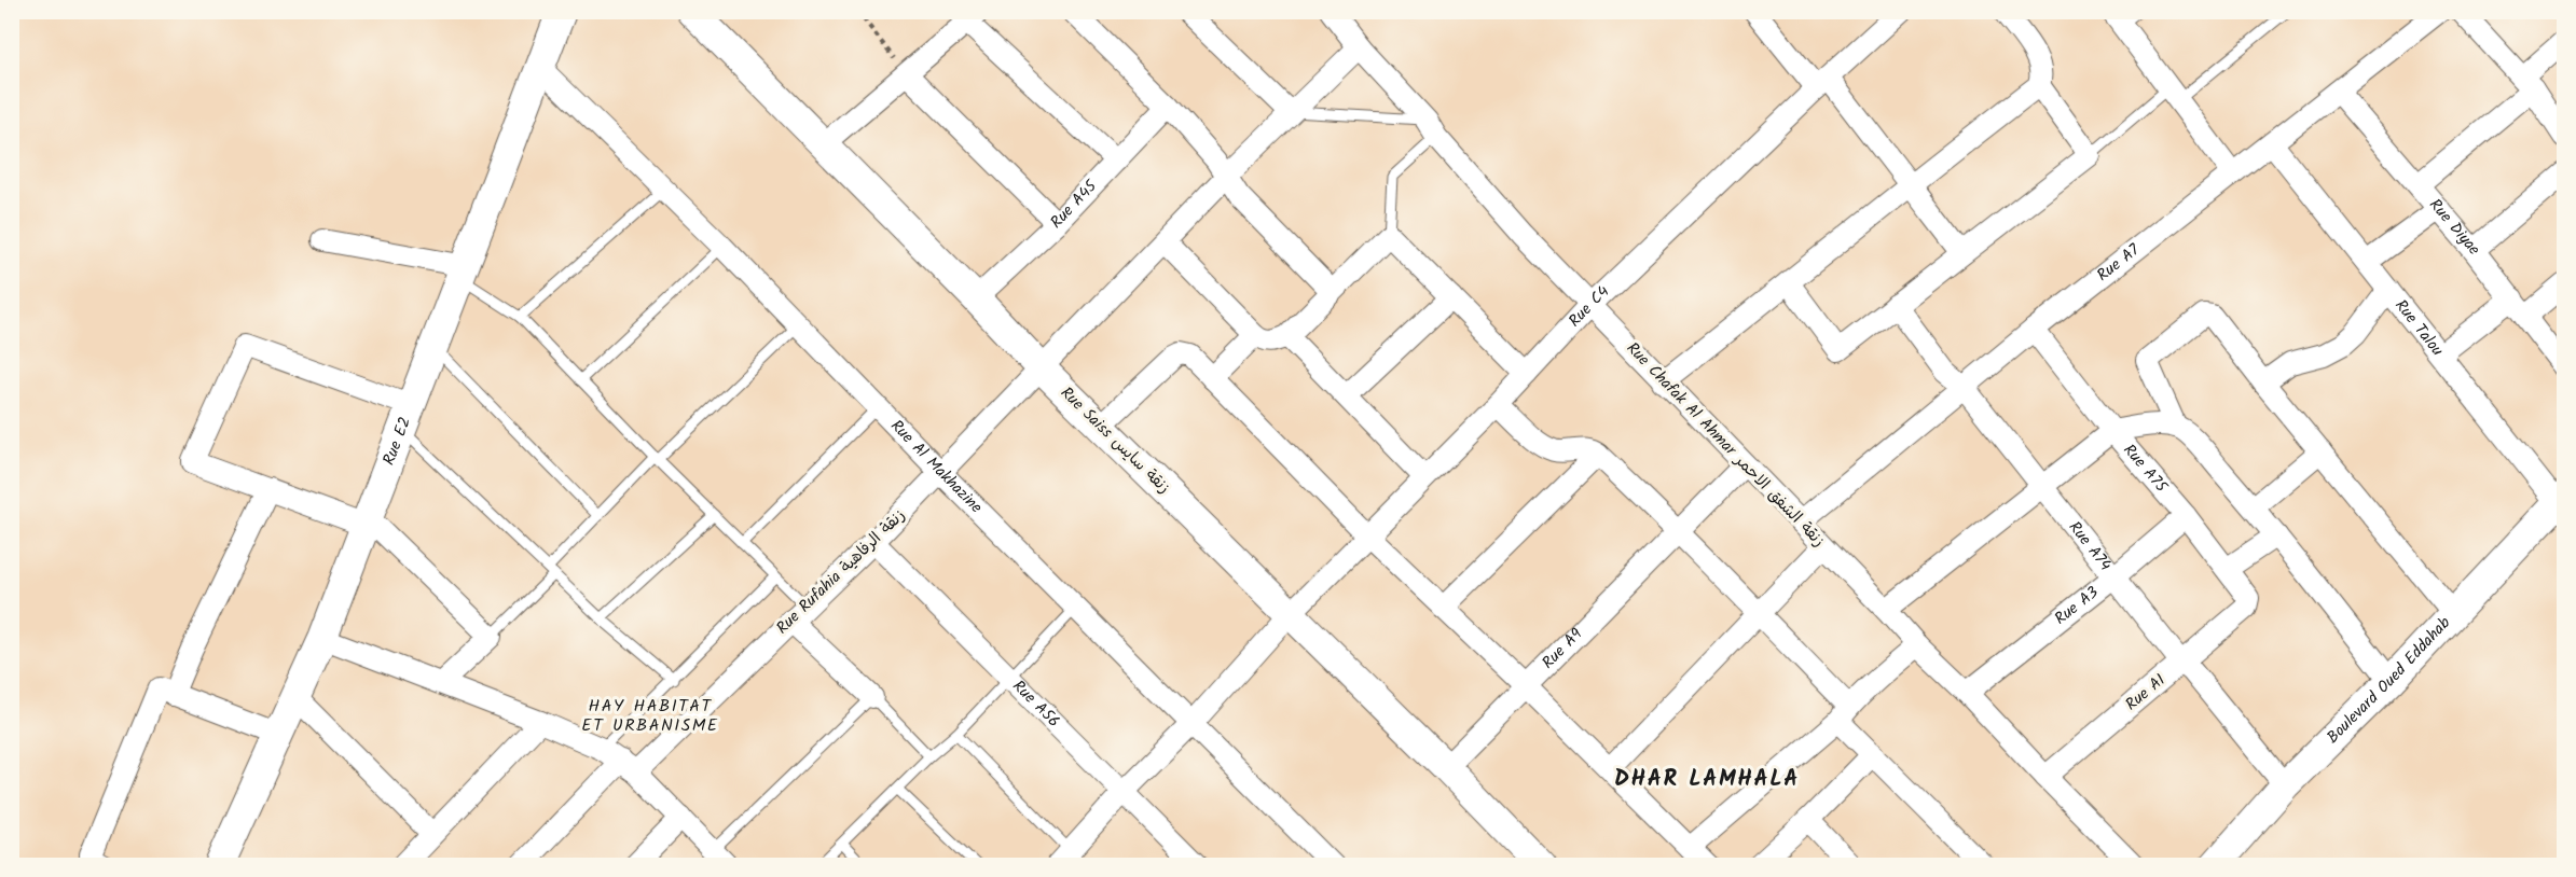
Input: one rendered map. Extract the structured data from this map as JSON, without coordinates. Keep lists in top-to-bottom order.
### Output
{
  "streets": {
    "street": [
      "Rue A45",
      "Rue Diyae",
      "Rue A7",
      "Rue C4",
      "Rue Talou",
      "Rue Saiss زنقة سايس",
      "Rue E2",
      "Rue Chafak Al Ahmar زنقة الشفق الاحمر",
      "Rue Al Makhazine",
      "Rue A75",
      "Rue A74",
      "Rue Rufahia زنقة الرفاهية",
      "Rue A3",
      "Rue A9",
      "Boulevard Oued Eddahab",
      "Rue A1",
      "Rue A56"
    ]
  },
  "crossings": [
    ["Rue A45", "Rue Saiss زنقة سايس"],
    ["Rue Diyae", "Rue A7"],
    ["Rue A7", "Rue Talou"],
    ["Rue A7", "Rue Chafak Al Ahmar زنقة الشفق الاحمر"],
    ["Rue A7", "Rue A75"],
    ["Rue A7", "Rue A74"],
    ["Rue C4", "Rue Saiss زنقة سايس"],
    ["Rue C4", "Rue Chafak Al Ahmar زنقة الشفق الاحمر"],
    ["Rue C4", "Rue Al Makhazine"],
    ["Rue C4", "Rue A56"],
    ["Rue Talou", "Boulevard Oued Eddahab"],
    ["Rue Saiss زنقة سايس", "Rue Rufahia زنقة الرفاهية"],
    ["Rue Saiss زنقة سايس", "Rue A9"],
    ["Rue E2", "Rue Al Makhazine"],
    ["Rue Chafak Al Ahmar زنقة الشفق الاحمر", "Rue Rufahia زنقة الرفاهية"],
    ["Rue Chafak Al Ahmar زنقة الشفق الاحمر", "Rue A3"],
    ["Rue Chafak Al Ahmar زنقة الشفق الاحمر", "Rue A9"],
    ["Rue Chafak Al Ahmar زنقة الشفق الاحمر", "Rue A1"],
    ["Rue Al Makhazine", "Rue Rufahia زنقة الرفاهية"],
    ["Rue A75", "Rue A3"],
    ["Rue A75", "Rue A1"],
    ["Rue A74", "Rue A3"],
    ["Rue A74", "Boulevard Oued Eddahab"],
    ["Rue A74", "Rue A1"],
    ["Rue Rufahia زنقة الرفاهية", "Rue A56"]
  ],
  "districts": ["HAY HABITAT ET URBANISME", "DHAR LAMHALA"]
}
